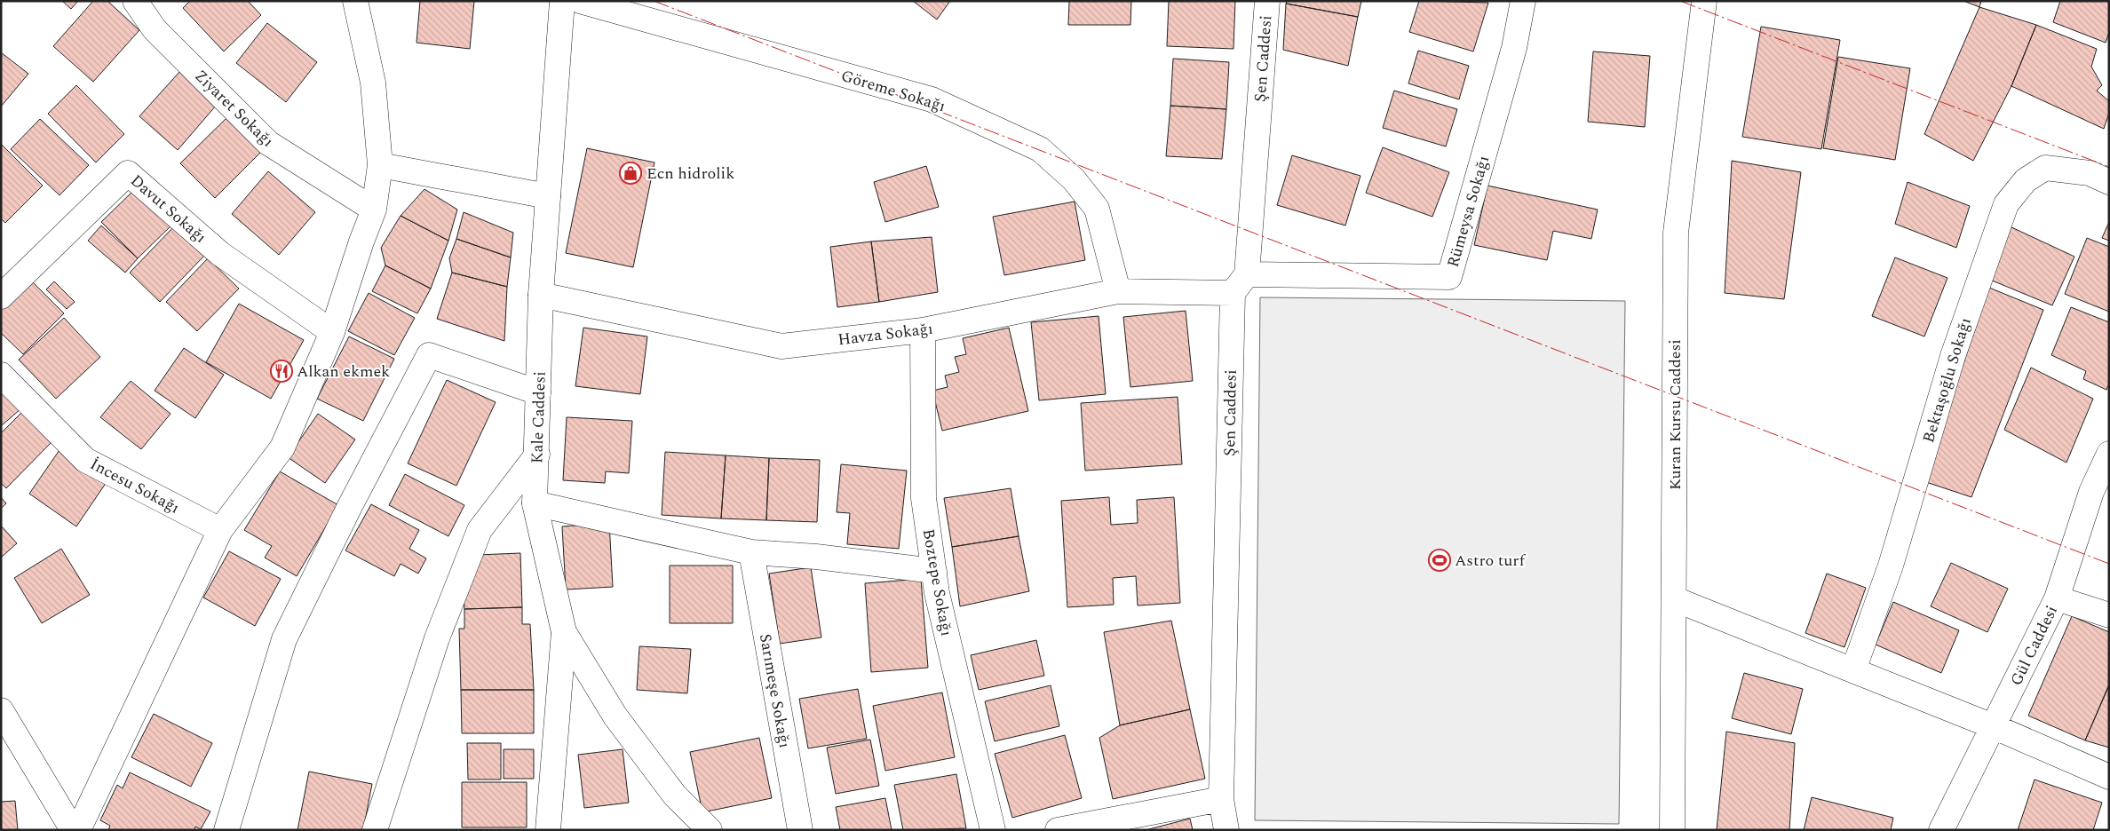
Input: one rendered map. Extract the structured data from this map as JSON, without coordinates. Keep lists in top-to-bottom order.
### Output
{
  "streets": {
    "street": [
      "Şen Caddesi",
      "Göreme Sokağı",
      "Ziyaret Sokağı",
      "Davut Sokağı",
      "Rümeysa Sokağı",
      "Havza Sokağı",
      "Bektaşoğlu Sokağı",
      "Kuran Kursu Caddesi",
      "Kale Caddesi",
      "İncesu Sokağı",
      "Boztepe Sokağı",
      "Gül Caddesi",
      "Sarımeşe Sokağı"
    ]
  },
  "crossings": [
    ["Şen Caddesi", "Rümeysa Sokağı"],
    ["Şen Caddesi", "Havza Sokağı"],
    ["Göreme Sokağı", "Havza Sokağı"],
    ["Rümeysa Sokağı", "Havza Sokağı"],
    ["Havza Sokağı", "Kale Caddesi"],
    ["Havza Sokağı", "Boztepe Sokağı"]
  ],
  "places": {
    "shop": ["Ecn hidrolik"],
    "restaurant": ["Alkan ekmek"],
    "sports": ["Astro turf"]
  }
}
